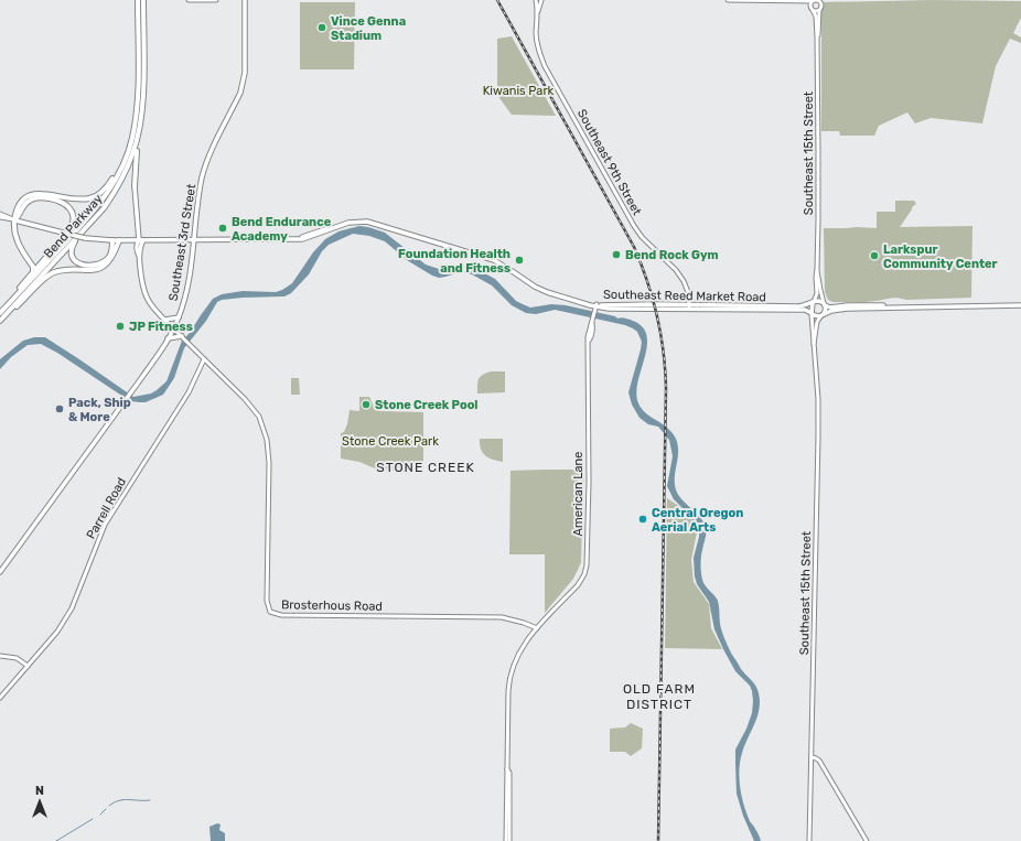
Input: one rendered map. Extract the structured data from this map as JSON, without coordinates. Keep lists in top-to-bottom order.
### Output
{
  "streets": {
    "highway": ["Bend Parkway"],
    "main road": ["Southeast 15th Street", "Southeast 3rd Street", "Southeast Reed Market Road"],
    "street": [
      "Southeast 9th Street",
      "American Lane",
      "Parrell Road",
      "Brosterhous Road"
    ]
  },
  "crossings": [
    ["Southeast 15th Street", "Southeast Reed Market Road"],
    ["Southeast 9th Street", "Southeast Reed Market Road"],
    ["Southeast 3rd Street", "Southeast Reed Market Road"],
    ["Southeast 3rd Street", "Brosterhous Road"],
    ["Southeast Reed Market Road", "American Lane"],
    ["American Lane", "Brosterhous Road"],
    ["Parrell Road", "Brosterhous Road"]
  ],
  "districts": ["STONE CREEK", "OLD FARM DISTRICT"],
  "parks": ["Kiwanis Park", "Stone Creek Park"],
  "places": [
    "Vince Genna Stadium",
    "Bend Endurance Academy",
    "Bend Rock Gym",
    "Larkspur Community Center",
    "Foundation Health and Fitness",
    "JP Fitness",
    "Stone Creek Pool",
    "Pack, Ship & More",
    "Central Oregon Aerial Arts"
  ],
  "north": "top"
}
